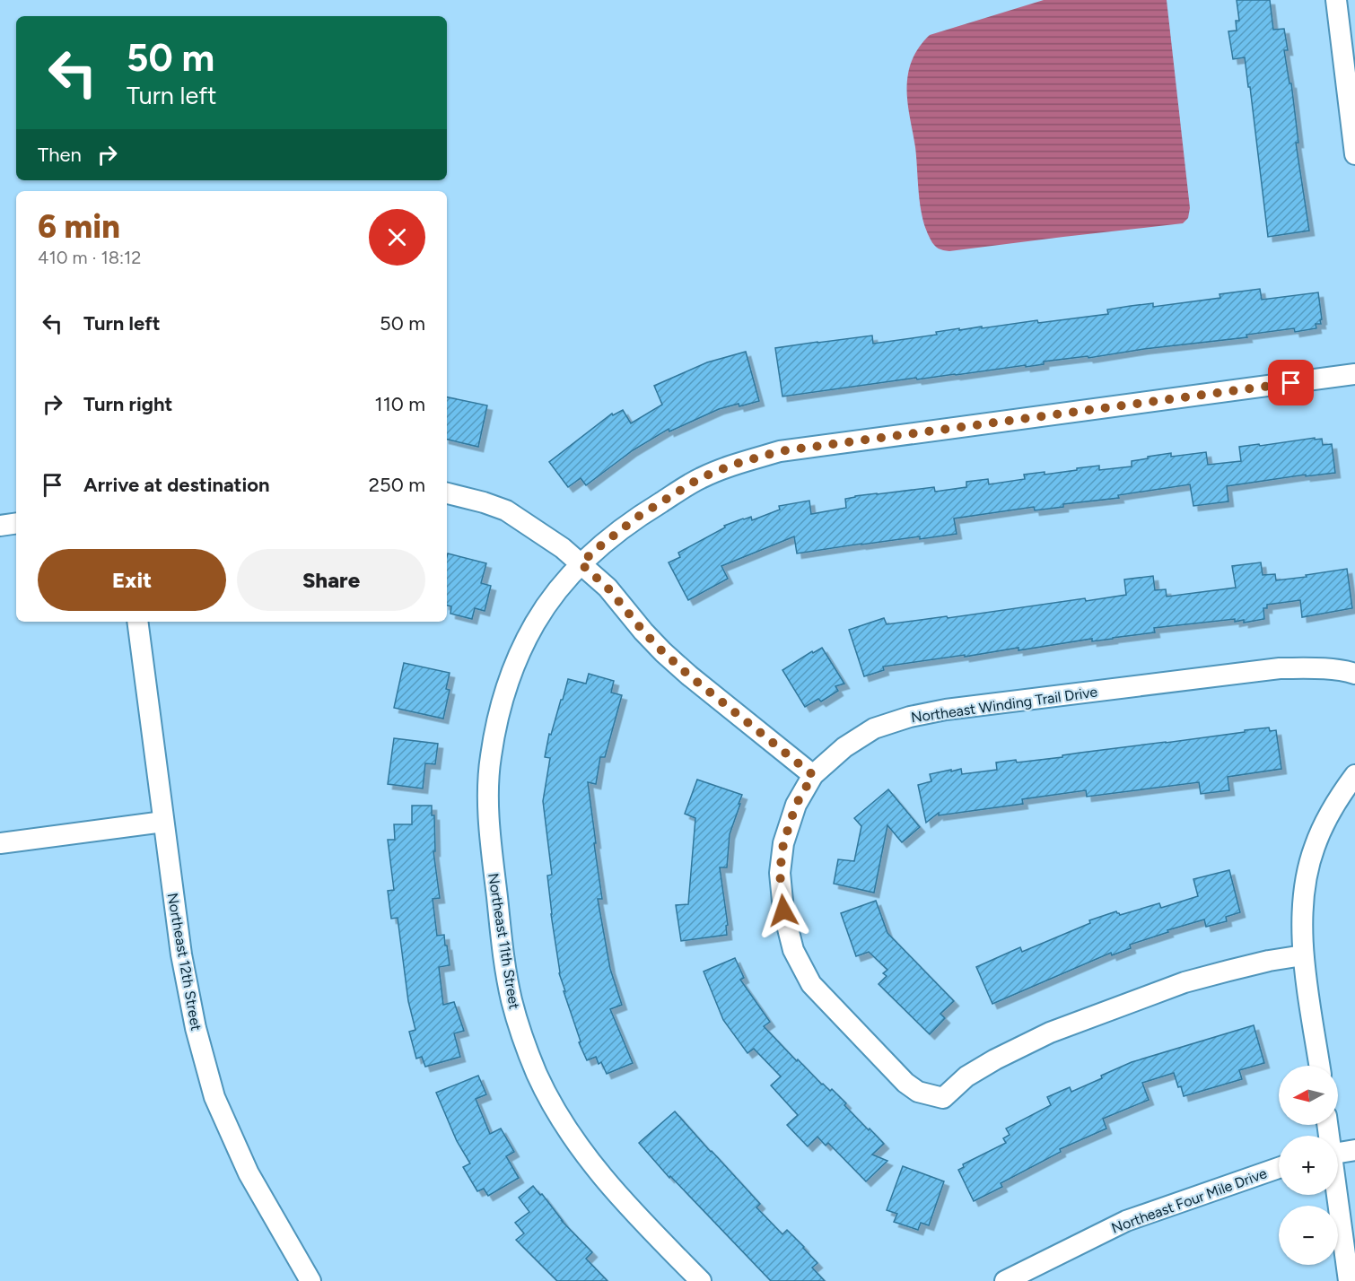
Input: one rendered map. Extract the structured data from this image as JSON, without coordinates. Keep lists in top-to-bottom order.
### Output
{
  "streets": {
    "street": [
      "Northeast Winding Trail Drive",
      "Northeast 11th Street",
      "Northeast 12th Street",
      "Northeast Four Mile Drive"
    ]
  },
  "north": "left",
  "page": {
    "turn": ["50 m", "Turn left"],
    "then": "Then",
    "heading": ["6 min", "410 m · 18:12"],
    "list": [
      {
        "name": "Turn left",
        "value": "50 m"
      },
      {
        "name": "Turn right",
        "value": "110 m"
      },
      {
        "name": "Arrive at destination",
        "value": "250 m"
      }
    ],
    "buttons": ["Exit", "Share"],
    "map_buttons": ["+", "−"]
  }
}
